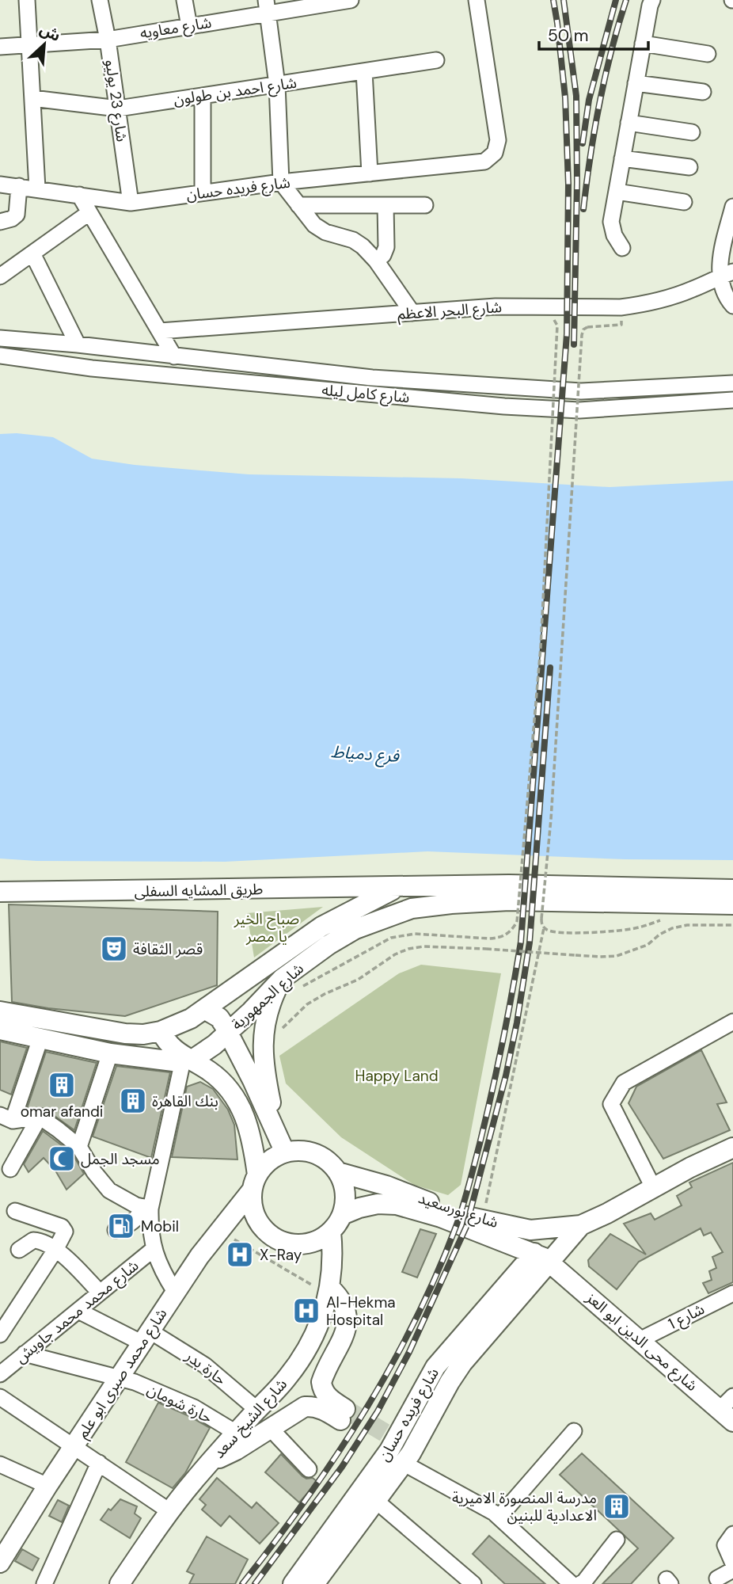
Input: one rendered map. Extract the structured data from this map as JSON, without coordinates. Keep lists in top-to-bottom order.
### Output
{
  "streets": {
    "main road": [
      "شارع فريده حسان",
      "طريق المشايه السفلى",
      "شارع الجمهورية",
      "شارع بورسعيد",
      "شارع محى الدين ابو العز",
      "شارع محمد صبرى ابو علم",
      "شارع الشيخ سعد"
    ],
    "street": [
      "شارع معاويه",
      "شارع احمد بن طولون",
      "شارع 23 يوليو",
      "شارع البحر الاعظم",
      "شارع كامل ليله",
      "شارع محمد محمد جاويش",
      "شارع 1",
      "حارة بدر",
      "حارة شومان"
    ]
  },
  "crossings": [
    ["شارع معاويه", "شارع 23 يوليو"],
    ["شارع احمد بن طولون", "شارع 23 يوليو"],
    ["شارع 23 يوليو", "شارع فريده حسان"],
    ["شارع فريده حسان", "شارع بورسعيد"],
    ["شارع فريده حسان", "شارع محى الدين ابو العز"],
    ["طريق المشايه السفلى", "شارع الجمهورية"],
    ["شارع بورسعيد", "شارع محى الدين ابو العز"],
    ["شارع بورسعيد", "شارع محمد صبرى ابو علم"],
    ["شارع بورسعيد", "شارع الشيخ سعد"],
    ["شارع محمد محمد جاويش", "حارة بدر"],
    ["شارع محمد محمد جاويش", "حارة شومان"],
    ["شارع 1", "شارع محى الدين ابو العز"],
    ["حارة بدر", "شارع محمد صبرى ابو علم"],
    ["حارة بدر", "شارع الشيخ سعد"],
    ["شارع محمد صبرى ابو علم", "حارة شومان"],
    ["شارع محمد صبرى ابو علم", "شارع الشيخ سعد"],
    ["حارة شومان", "شارع الشيخ سعد"]
  ],
  "water": ["فرع دمياط"],
  "parks": ["صباح الخير يا مصر", "Happy Land"],
  "places": {
    "theatre": ["قصر الثقافة"],
    "building": ["omar afandi", "بنك القاهرة", "مدرسة المنصورة الاميرية الاعدادية للبنين"],
    "mosque": ["مسجد الجمل"],
    "fuel station": ["Mobil"],
    "hospital": ["X-Ray", "Al-Hekma Hospital"]
  },
  "scale_bar": "50 m",
  "north": "top right"
}
